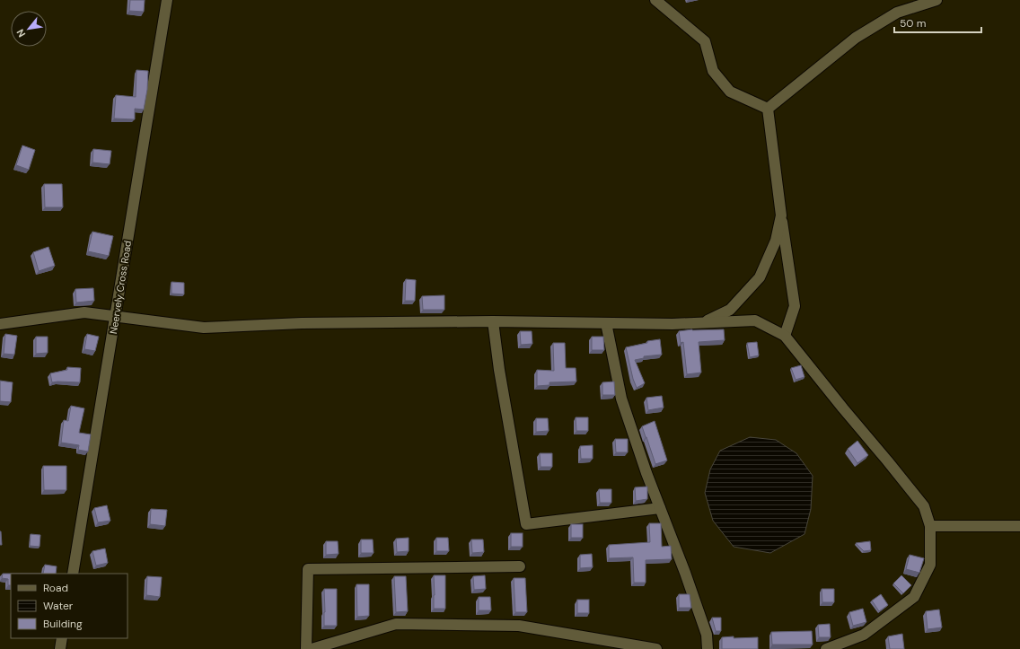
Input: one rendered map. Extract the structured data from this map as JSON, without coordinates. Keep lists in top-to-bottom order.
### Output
{
  "streets": {
    "street": ["Neervely Cross Road"]
  },
  "legend": ["Road", "Water", "Building"],
  "scale_bar": "50 m",
  "north": "bottom left"
}
